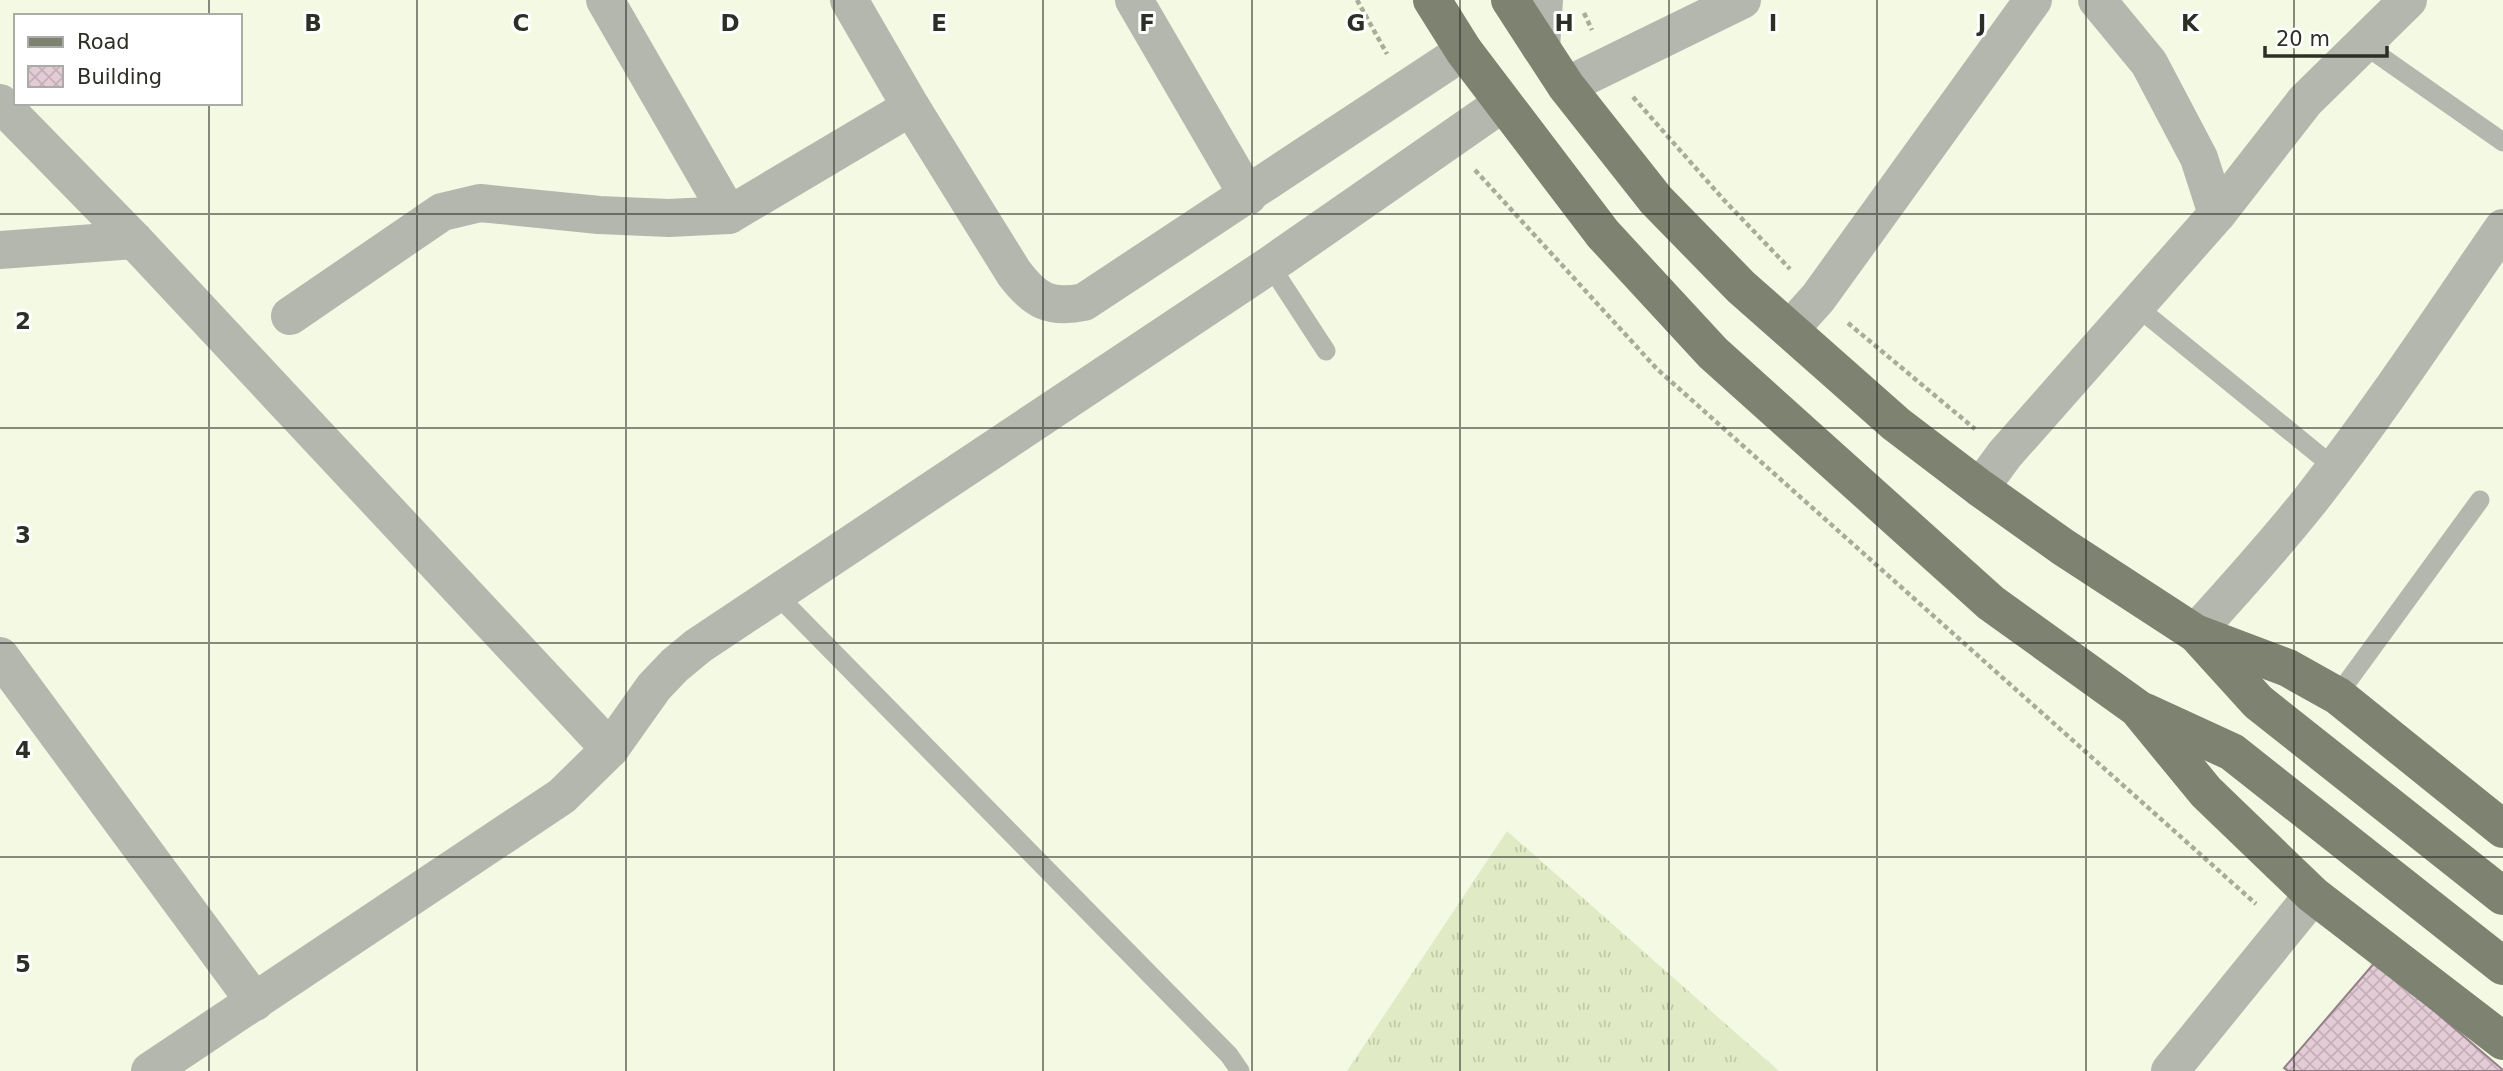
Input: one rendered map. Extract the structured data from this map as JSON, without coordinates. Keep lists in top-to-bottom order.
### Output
{
  "legend": ["Road", "Building"],
  "scale_bar": "20 m",
  "grid": {
    "columns": [
      "B",
      "C",
      "D",
      "E",
      "F",
      "G",
      "H",
      "I",
      "J",
      "K"
    ],
    "rows": [
      "2",
      "3",
      "4",
      "5"
    ]
  }
}
